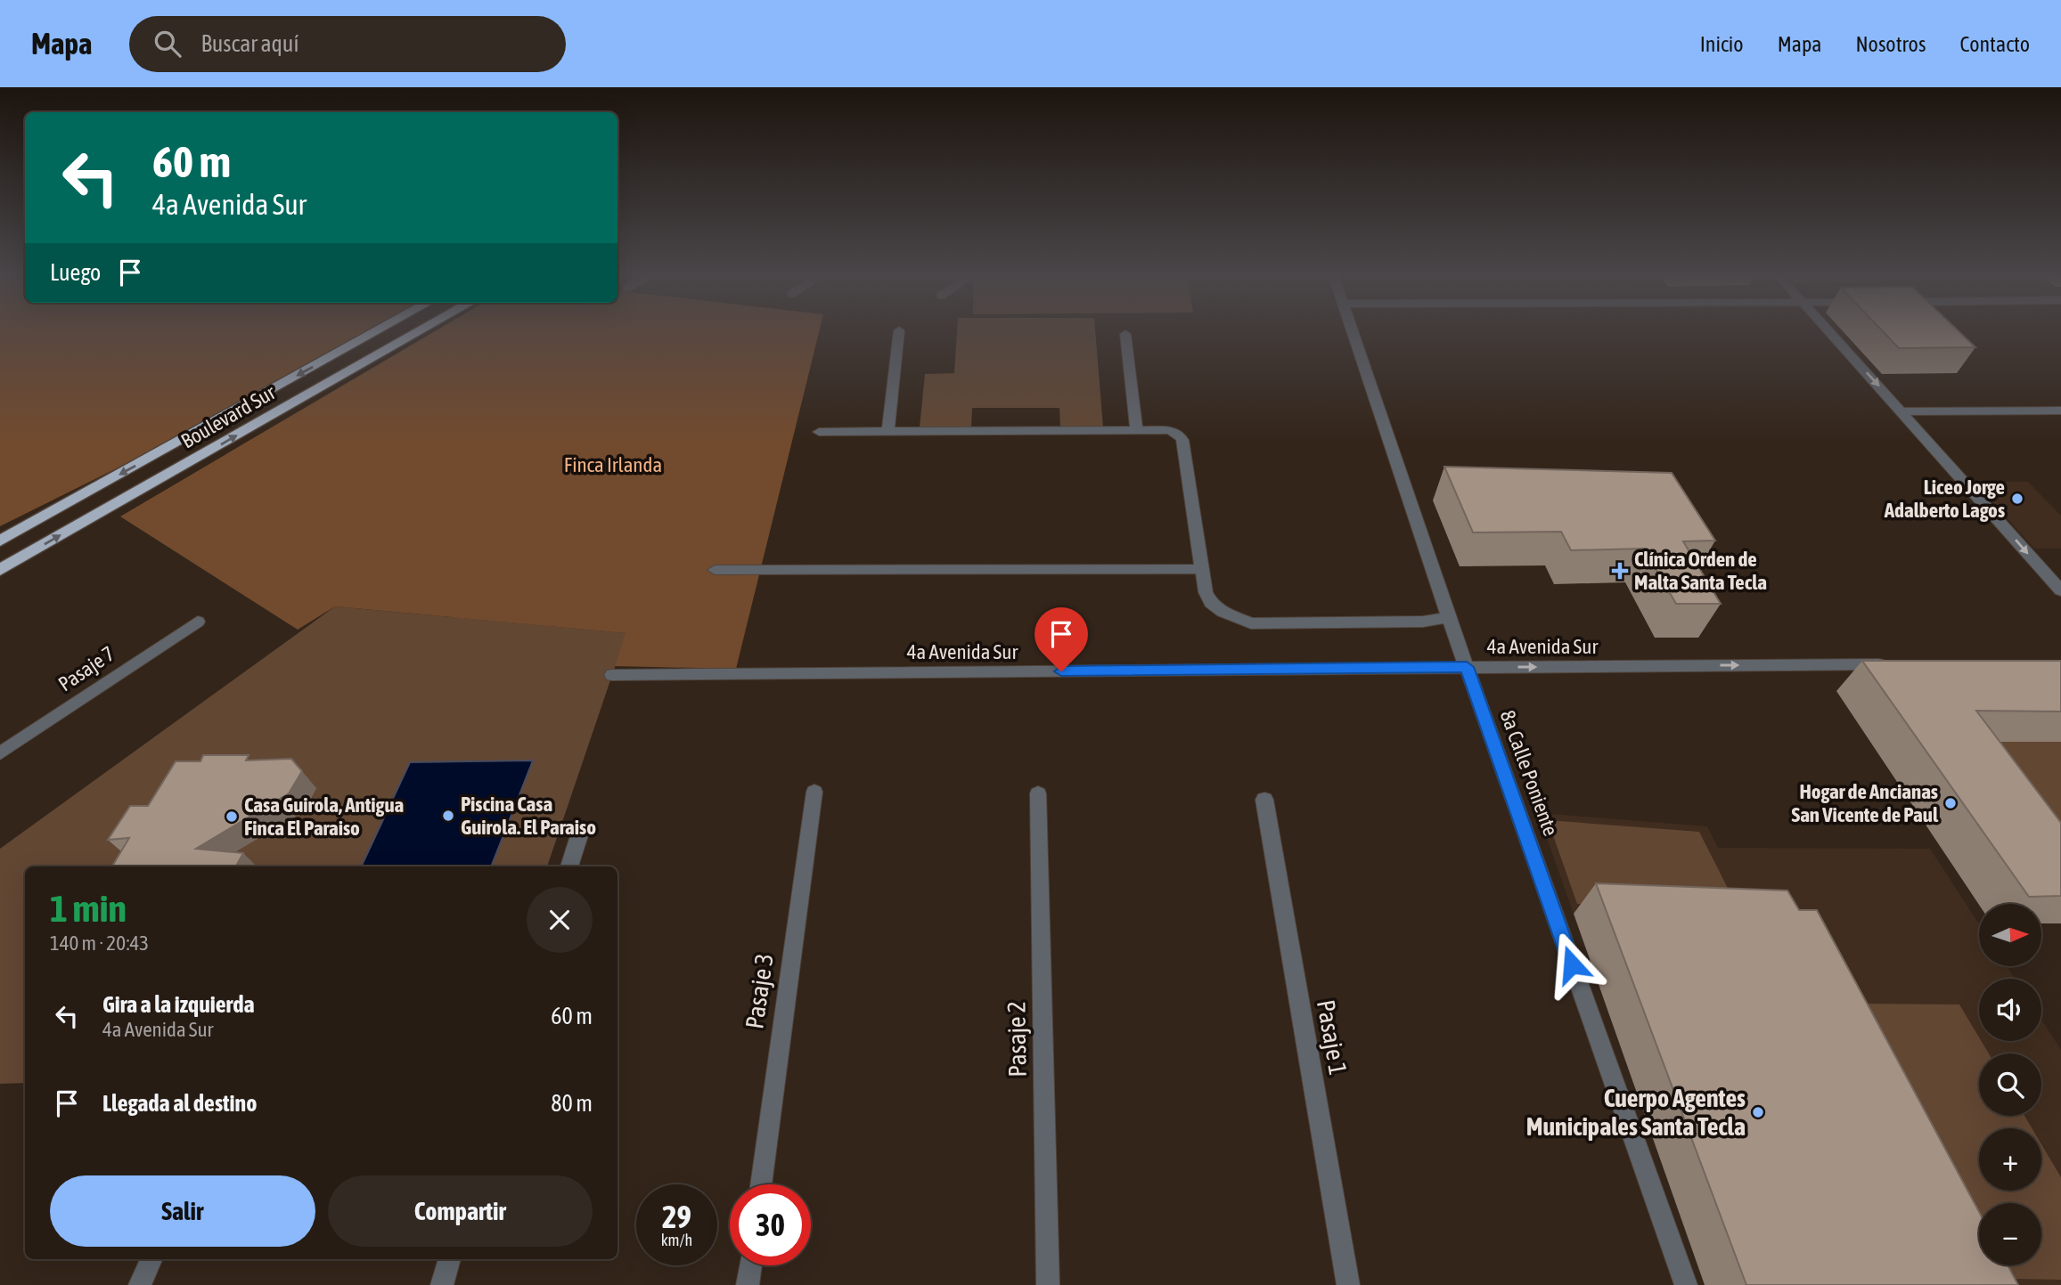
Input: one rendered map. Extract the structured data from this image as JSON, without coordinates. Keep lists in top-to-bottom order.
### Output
{
  "streets": {
    "highway": ["Boulevard Sur"],
    "street": [
      "4a Avenida Sur",
      "Pasaje 7",
      "8a Calle Poniente",
      "Pasaje 3",
      "Pasaje 1",
      "Pasaje 2"
    ]
  },
  "crossings": [
    ["4a Avenida Sur", "8a Calle Poniente"]
  ],
  "parks": ["Finca Irlanda"],
  "places": {
    "other": [
      "Liceo Jorge Adalberto Lagos",
      "Hogar de Ancianas San Vicente de Paul",
      "Piscina Casa Guirola. El Paraiso",
      "Casa Guirola, Antigua Finca El Paraiso",
      "Cuerpo Agentes Municipales Santa Tecla"
    ],
    "health": ["Clínica Orden de Malta Santa Tecla"]
  },
  "north": "right",
  "page": {
    "header": "Mapa",
    "search": "Buscar aquí",
    "nav": [
      "Inicio",
      "Mapa",
      "Nosotros",
      "Contacto"
    ],
    "turn": ["60 m", "4a Avenida Sur"],
    "then": "Luego",
    "heading": ["1 min", "140 m · 20:43"],
    "map_buttons": ["+", "−"],
    "list": [
      {
        "name": "Gira a la izquierda",
        "note": "4a Avenida Sur",
        "value": "60 m"
      },
      {
        "name": "Llegada al destino",
        "value": "80 m"
      }
    ],
    "buttons": ["Salir", "Compartir"],
    "speed": "29 km/h",
    "limit": "30"
  }
}
